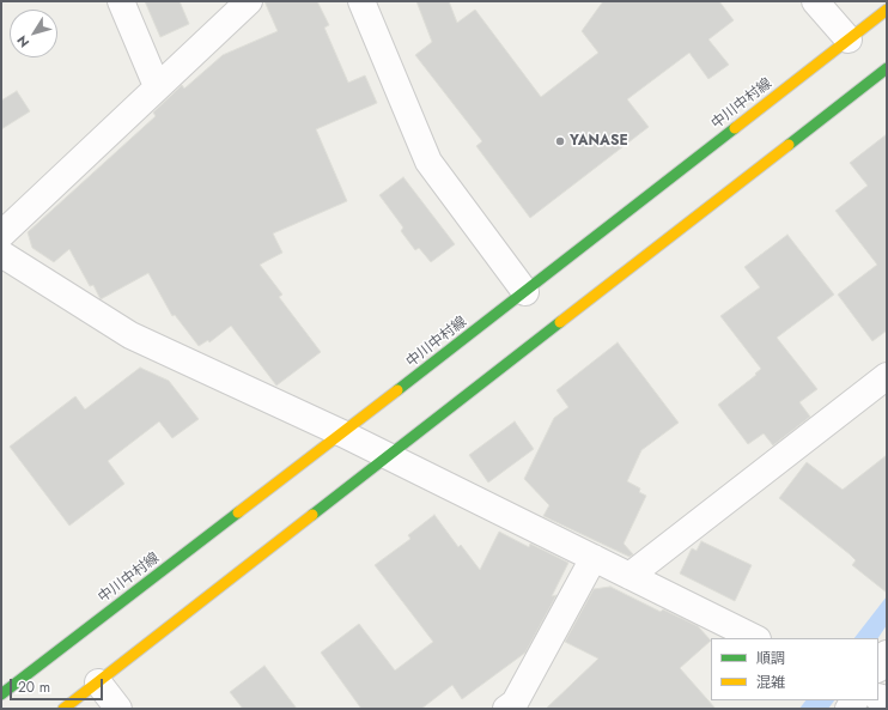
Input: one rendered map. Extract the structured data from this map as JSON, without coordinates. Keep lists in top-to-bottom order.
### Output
{
  "streets": {
    "main road": ["中川中村線"]
  },
  "places": ["YANASE"],
  "legend": ["順調", "混雑"],
  "scale_bar": "20 m",
  "north": "bottom left"
}
